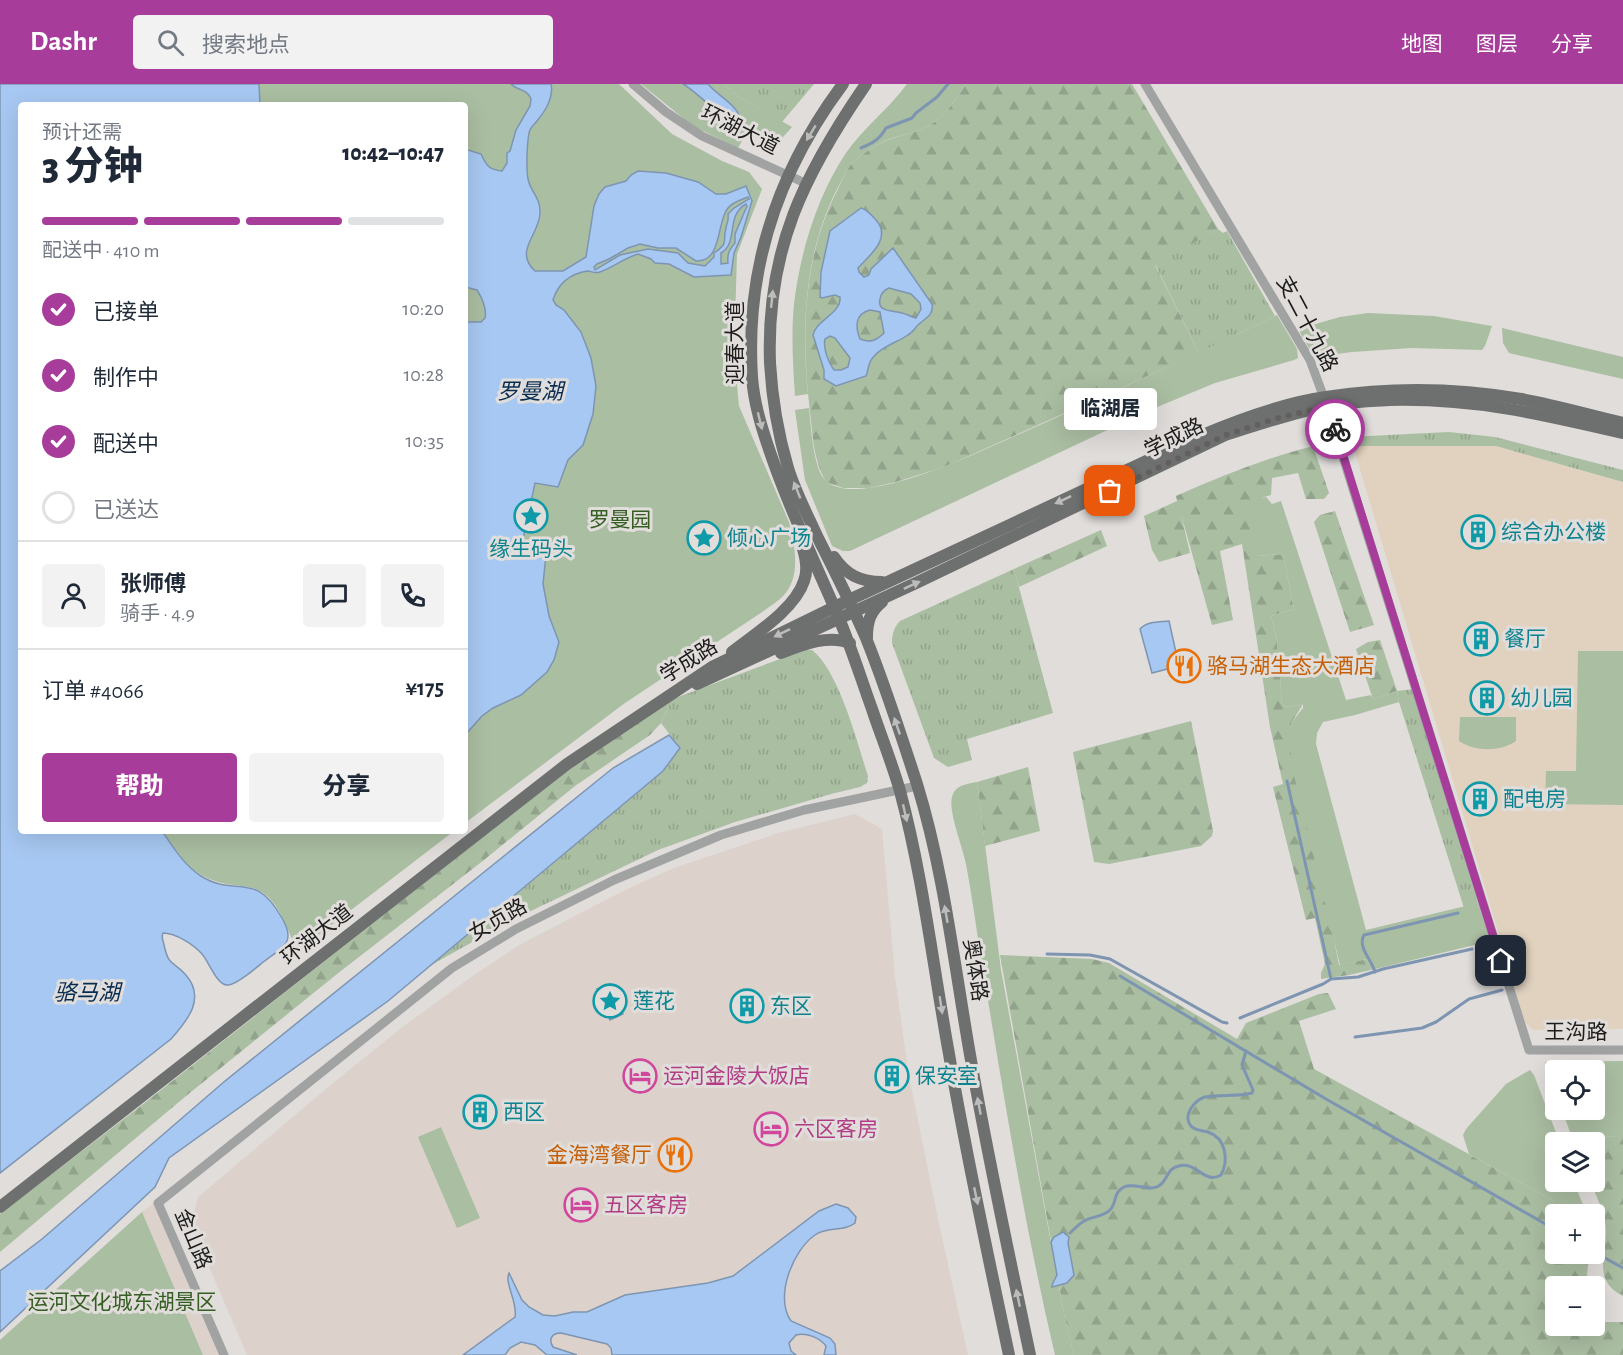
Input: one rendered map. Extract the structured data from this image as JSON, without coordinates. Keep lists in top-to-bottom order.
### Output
{
  "streets": {
    "main road": [
      "环湖大道",
      "迎春大道",
      "学成路",
      "奥体路"
    ],
    "street": [
      "支二十九路",
      "女贞路",
      "王沟路",
      "金山路"
    ]
  },
  "crossings": [
    ["环湖大道", "迎春大道"],
    ["环湖大道", "学成路"],
    ["支二十九路", "学成路"],
    ["支二十九路", "王沟路"],
    ["迎春大道", "学成路"],
    ["迎春大道", "奥体路"],
    ["学成路", "奥体路"],
    ["女贞路", "奥体路"],
    ["女贞路", "金山路"]
  ],
  "water": ["罗曼湖", "骆马湖"],
  "parks": ["罗曼园", "运河文化城东湖景区"],
  "places": {
    "other": ["临湖居"],
    "place": ["缘生码头", "倾心广场", "莲花"],
    "building": [
      "综合办公楼",
      "餐厅",
      "幼儿园",
      "配电房",
      "东区",
      "保安室",
      "西区"
    ],
    "restaurant": ["骆马湖生态大酒店", "金海湾餐厅"],
    "hotel": ["运河金陵大饭店", "六区客房", "五区客房"]
  },
  "page": {
    "header": "Dashr",
    "search": "搜索地点",
    "nav": ["地图", "图层", "分享"],
    "heading": ["3 分钟", "预计还需", "10:42–10:47"],
    "panel": [
      "张师傅",
      "骑手 · 4.9",
      "订单 #4066",
      "¥175"
    ],
    "bar": "配送中 · 410 m",
    "list": [
      ["已接单", "10:20"],
      ["制作中", "10:28"],
      ["配送中", "10:35"],
      "已送达"
    ],
    "bubble": "临湖居",
    "buttons": ["帮助", "分享"],
    "map_buttons": ["+", "−"]
  }
}
